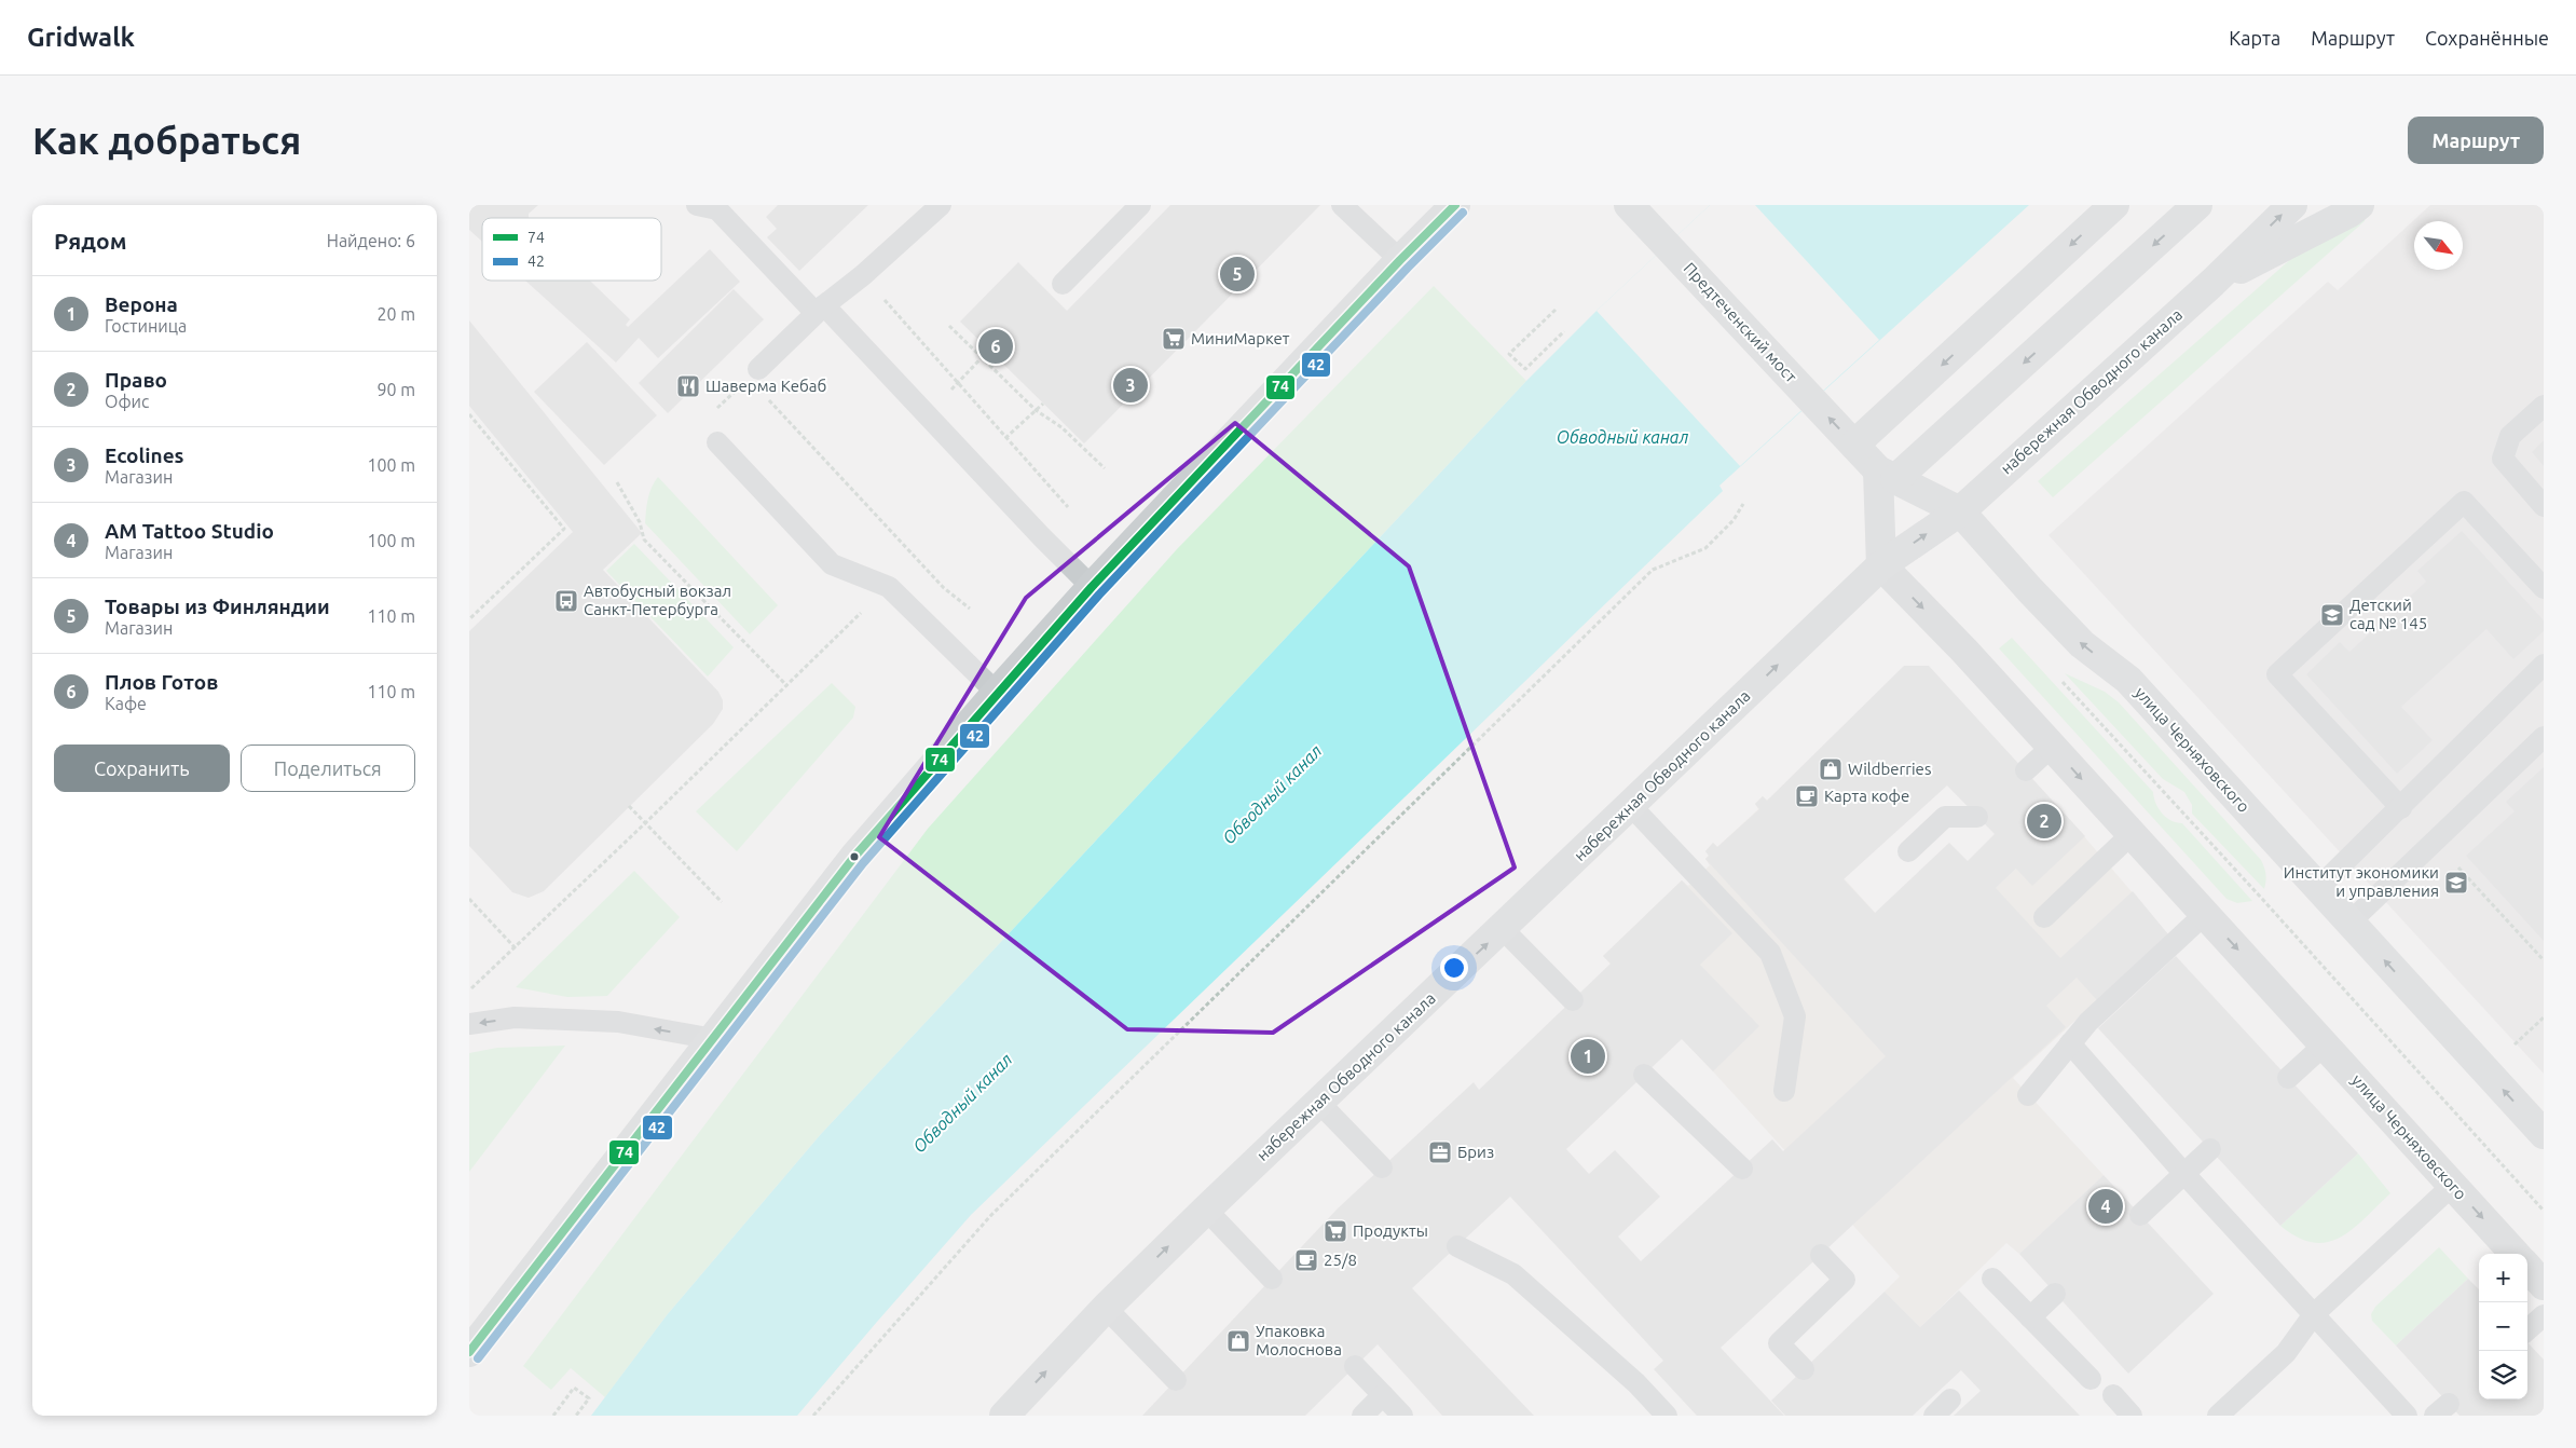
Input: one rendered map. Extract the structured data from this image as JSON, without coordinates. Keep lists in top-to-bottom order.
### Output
{
  "streets": {
    "main road": ["Предтеченский мост", "набережная Обводного канала", "улица Черняховского"]
  },
  "crossings": [
    ["Предтеченский мост", "улица Черняховского"],
    ["набережная Обводного канала", "улица Черняховского"]
  ],
  "one_way": ["набережная Обводного канала"],
  "water": ["Обводный канал"],
  "places": {
    "supermarket": ["МиниМаркет", "Продукты"],
    "restaurant": ["Шаверма Кебаб"],
    "bus stop": ["Автобусный вокзал Санкт-Петербурга"],
    "school or university": ["Детский сад № 145", "Институт экономики и управления"],
    "shop": ["Wildberries", "Упаковка Молоснова"],
    "cafe": ["Карта кофе", "25/8"],
    "office": ["Бриз"]
  },
  "lines": ["transit line 74", "transit line 42"],
  "legend": ["74", "42"],
  "north": "bottom right",
  "page": {
    "header": "Gridwalk",
    "nav": ["Карта", "Маршрут", "Сохранённые"],
    "buttons": [
      "Маршрут",
      ["Сохранить", "Поделиться"]
    ],
    "title": "Как добраться",
    "heading": ["Рядом", "Найдено: 6"],
    "pins": [
      "5",
      "6",
      "3",
      "2",
      "1",
      "4"
    ],
    "list": [
      {
        "mark": "1",
        "name": "Верона",
        "note": "Гостиница",
        "value": "20 m"
      },
      {
        "mark": "2",
        "name": "Право",
        "note": "Офис",
        "value": "90 m"
      },
      {
        "mark": "3",
        "name": "Ecolines",
        "note": "Магазин",
        "value": "100 m"
      },
      {
        "mark": "4",
        "name": "AM Tattoo Studio",
        "note": "Магазин",
        "value": "100 m"
      },
      {
        "mark": "5",
        "name": "Товары из Финляндии",
        "note": "Магазин",
        "value": "110 m"
      },
      {
        "mark": "6",
        "name": "Плов Готов",
        "note": "Кафе",
        "value": "110 m"
      }
    ],
    "map_buttons": ["+", "−"]
  }
}
